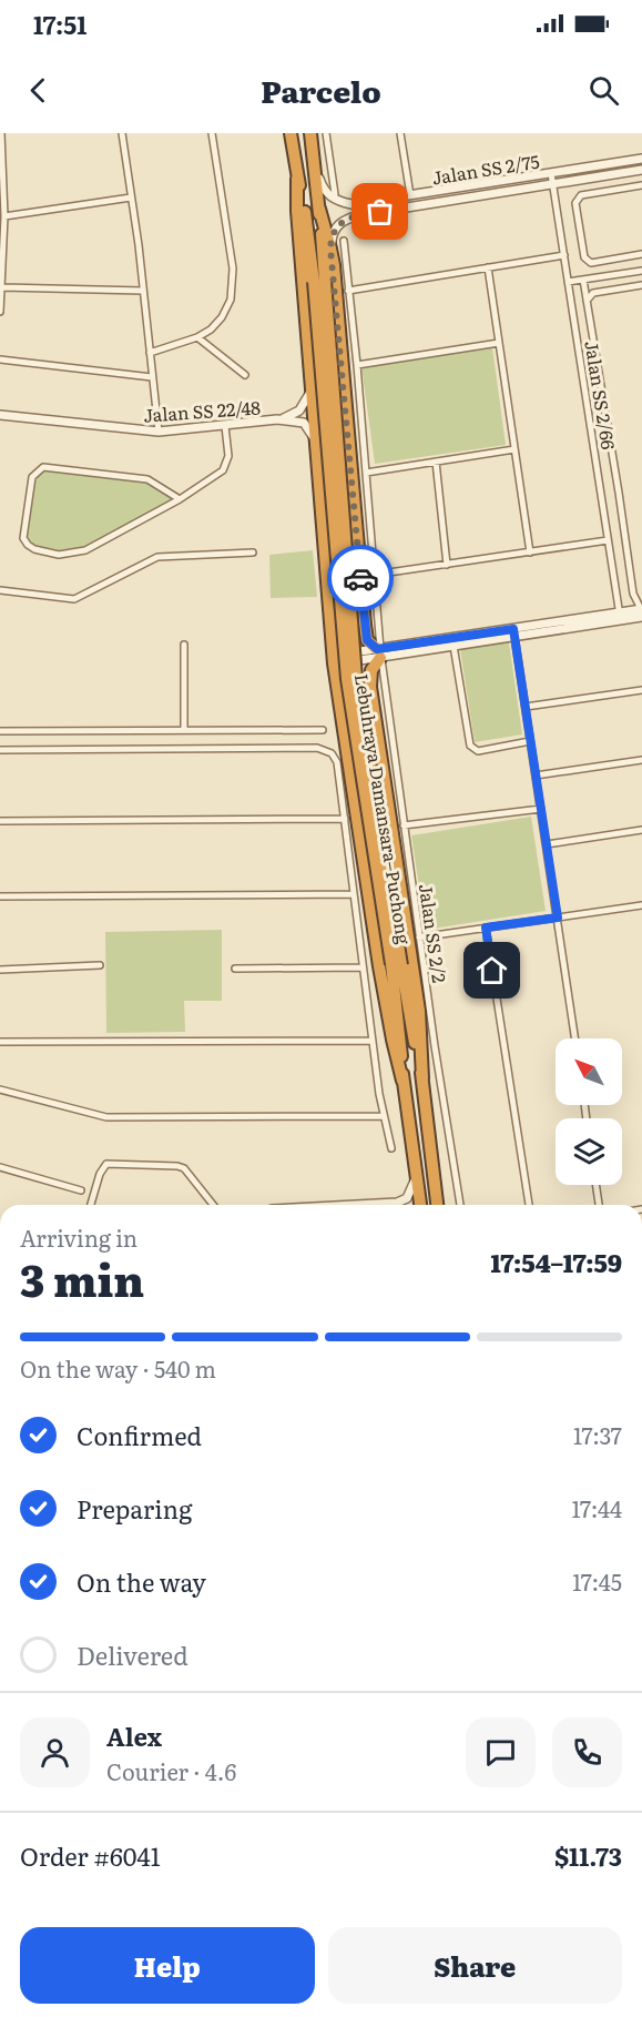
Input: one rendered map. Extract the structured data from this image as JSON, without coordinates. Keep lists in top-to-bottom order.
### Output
{
  "streets": {
    "highway": ["Lebuhraya Damansara–Puchong"],
    "street": [
      "Jalan SS 2/75",
      "Jalan SS 2/66",
      "Jalan SS 22/48",
      "Jalan SS 2/2"
    ]
  },
  "crossings": [
    ["Jalan SS 2/75", "Jalan SS 2/66"],
    ["Jalan SS 2/75", "Lebuhraya Damansara–Puchong"]
  ],
  "north": "top left",
  "page": {
    "status": "17:51",
    "header": "Parcelo",
    "heading": ["3 min", "Arriving in", "17:54–17:59"],
    "panel": [
      "Alex",
      "Courier · 4.6",
      "Order #6041",
      "$11.73"
    ],
    "bar": "On the way · 540 m",
    "list": [
      ["Confirmed", "17:37"],
      ["Preparing", "17:44"],
      ["On the way", "17:45"],
      "Delivered"
    ],
    "buttons": ["Help", "Share"]
  }
}
